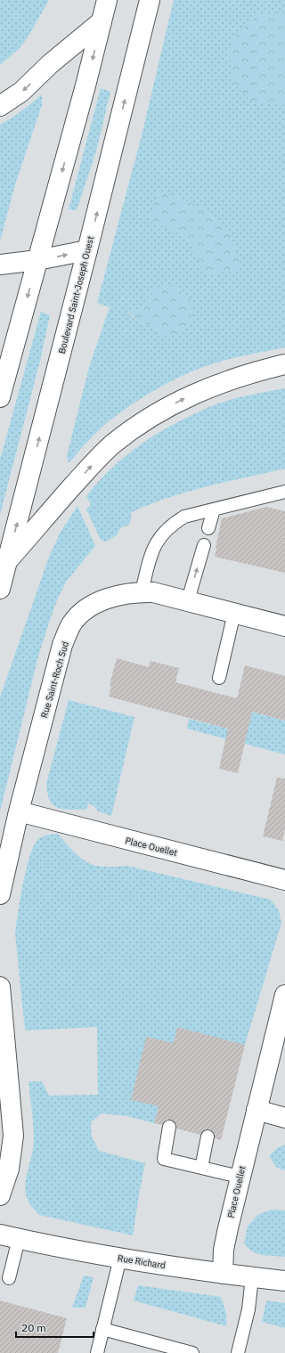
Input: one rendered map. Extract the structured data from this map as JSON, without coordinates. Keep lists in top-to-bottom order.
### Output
{
  "streets": {
    "main road": [
      "Boulevard Saint-Joseph Ouest",
      "Rue Saint-Roch Sud",
      "Place Ouellet",
      "Rue Richard"
    ]
  },
  "crossings": [
    ["Rue Saint-Roch Sud", "Place Ouellet"],
    ["Place Ouellet", "Rue Richard"]
  ],
  "scale_bar": "20 m"
}
